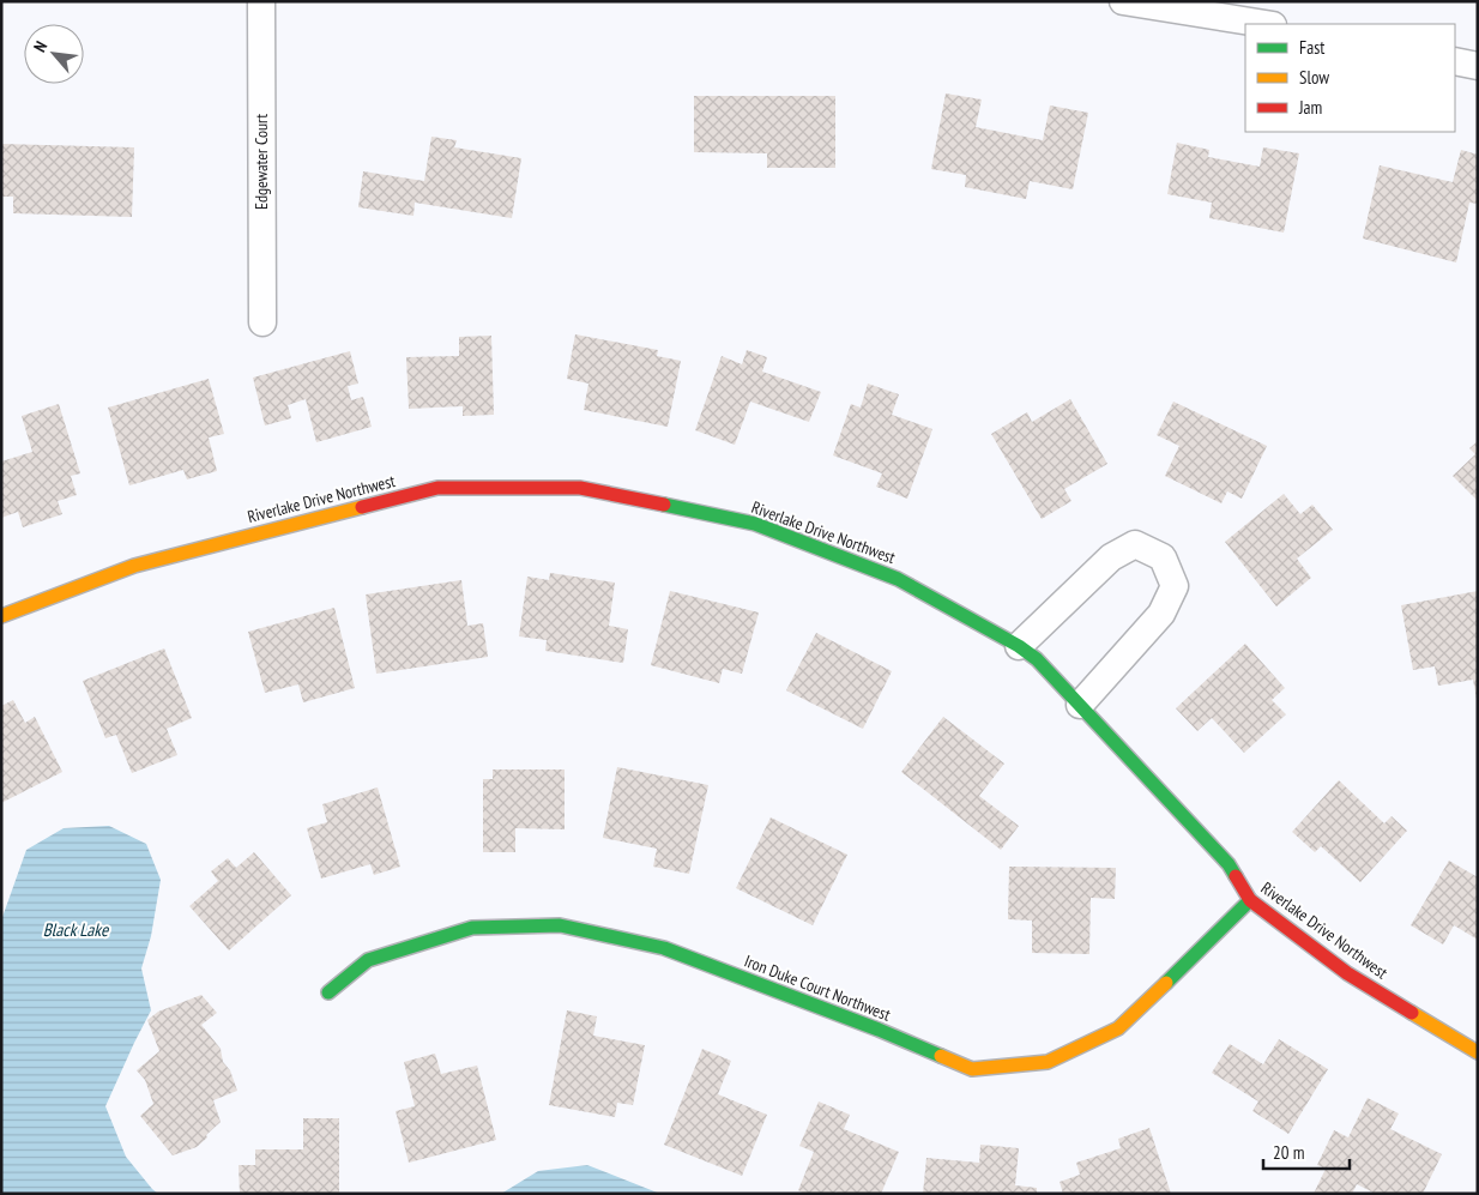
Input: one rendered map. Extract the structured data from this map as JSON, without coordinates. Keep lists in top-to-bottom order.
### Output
{
  "streets": {
    "street": ["Edgewater Court", "Riverlake Drive Northwest", "Iron Duke Court Northwest"]
  },
  "crossings": [
    ["Riverlake Drive Northwest", "Iron Duke Court Northwest"]
  ],
  "water": ["Black Lake"],
  "legend": ["Fast", "Slow", "Jam"],
  "scale_bar": "20 m",
  "north": "top left"
}
